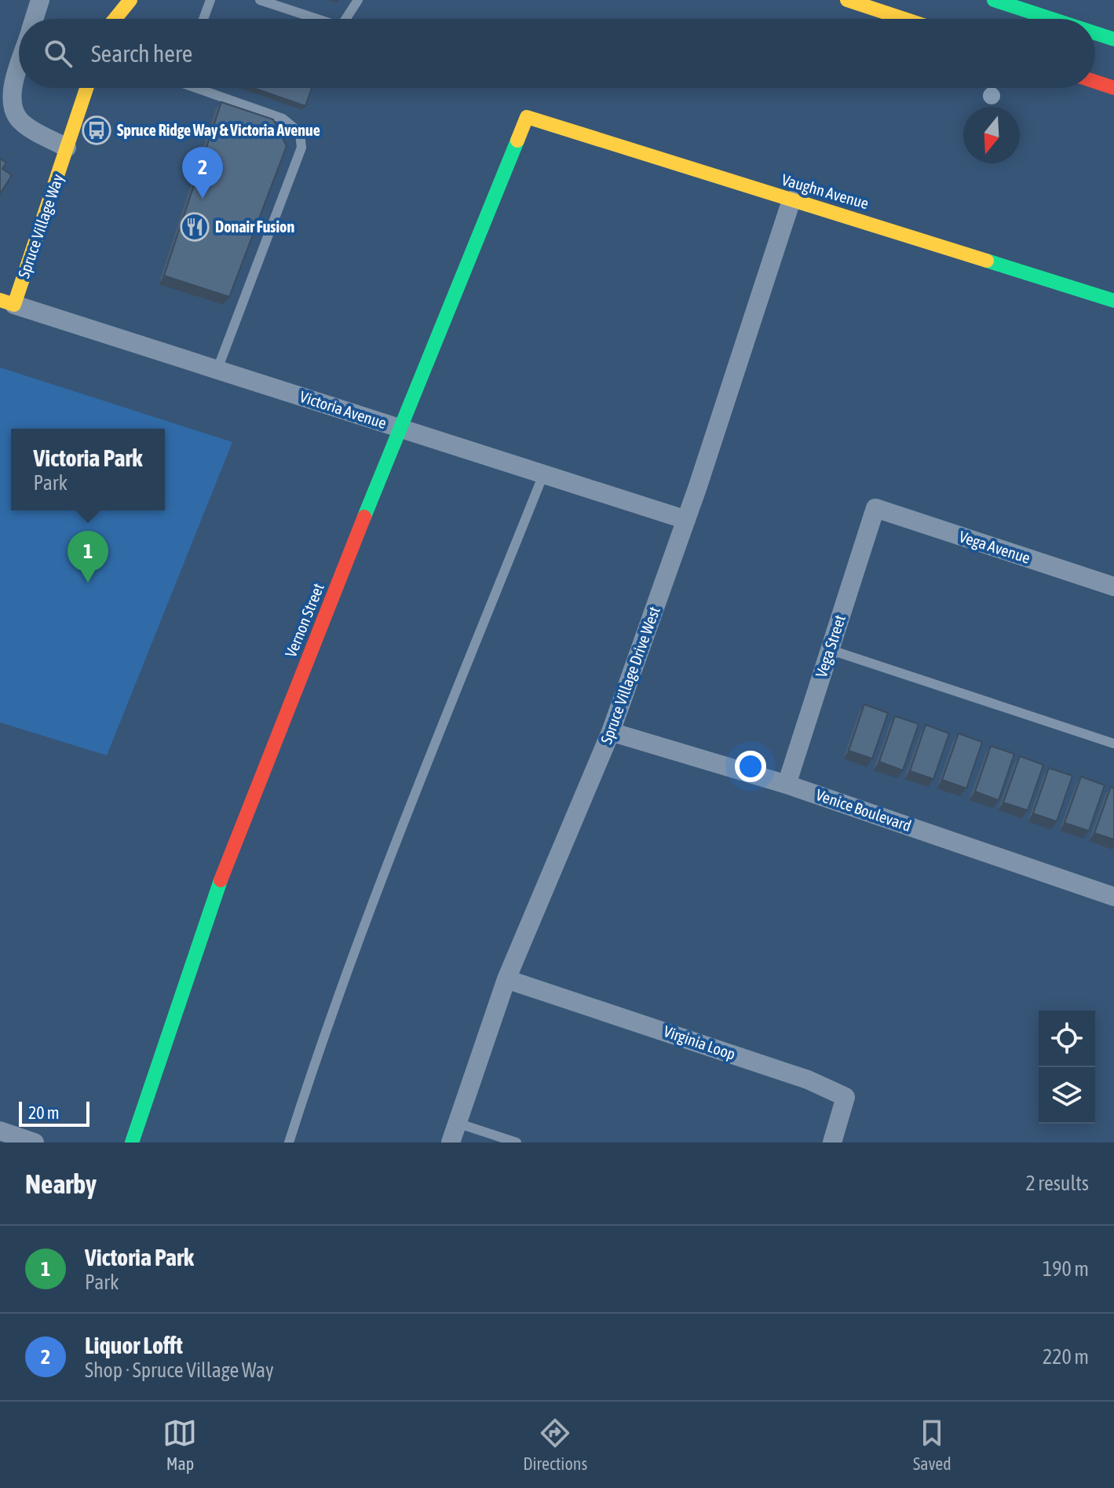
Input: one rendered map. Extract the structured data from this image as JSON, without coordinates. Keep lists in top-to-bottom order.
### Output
{
  "streets": {
    "street": [
      "Vaughn Avenue",
      "Spruce Village Way",
      "Victoria Avenue",
      "Vega Avenue",
      "Vernon Street",
      "Vega Street",
      "Spruce Village Drive West",
      "Venice Boulevard",
      "Virginia Loop"
    ]
  },
  "crossings": [
    ["Vaughn Avenue", "Vernon Street"],
    ["Vaughn Avenue", "Spruce Village Drive West"],
    ["Spruce Village Way", "Victoria Avenue"],
    ["Victoria Avenue", "Vernon Street"],
    ["Victoria Avenue", "Spruce Village Drive West"],
    ["Vega Avenue", "Vega Street"],
    ["Vega Street", "Venice Boulevard"],
    ["Spruce Village Drive West", "Venice Boulevard"],
    ["Spruce Village Drive West", "Virginia Loop"]
  ],
  "places": {
    "bus stop": ["Spruce Ridge Way & Victoria Avenue"],
    "restaurant": ["Donair Fusion"]
  },
  "scale_bar": "20 m",
  "north": "bottom",
  "page": {
    "search": "Search here",
    "pins": ["2", "1"],
    "popup": ["Victoria Park", "Park"],
    "scale": "20 m",
    "heading": ["Nearby", "2 results"],
    "list": [
      {
        "mark": "1",
        "name": "Victoria Park",
        "note": "Park",
        "value": "190 m"
      },
      {
        "mark": "2",
        "name": "Liquor Lofft",
        "note": "Shop · Spruce Village Way",
        "value": "220 m"
      }
    ],
    "nav": ["Map", "Directions", "Saved"]
  }
}
